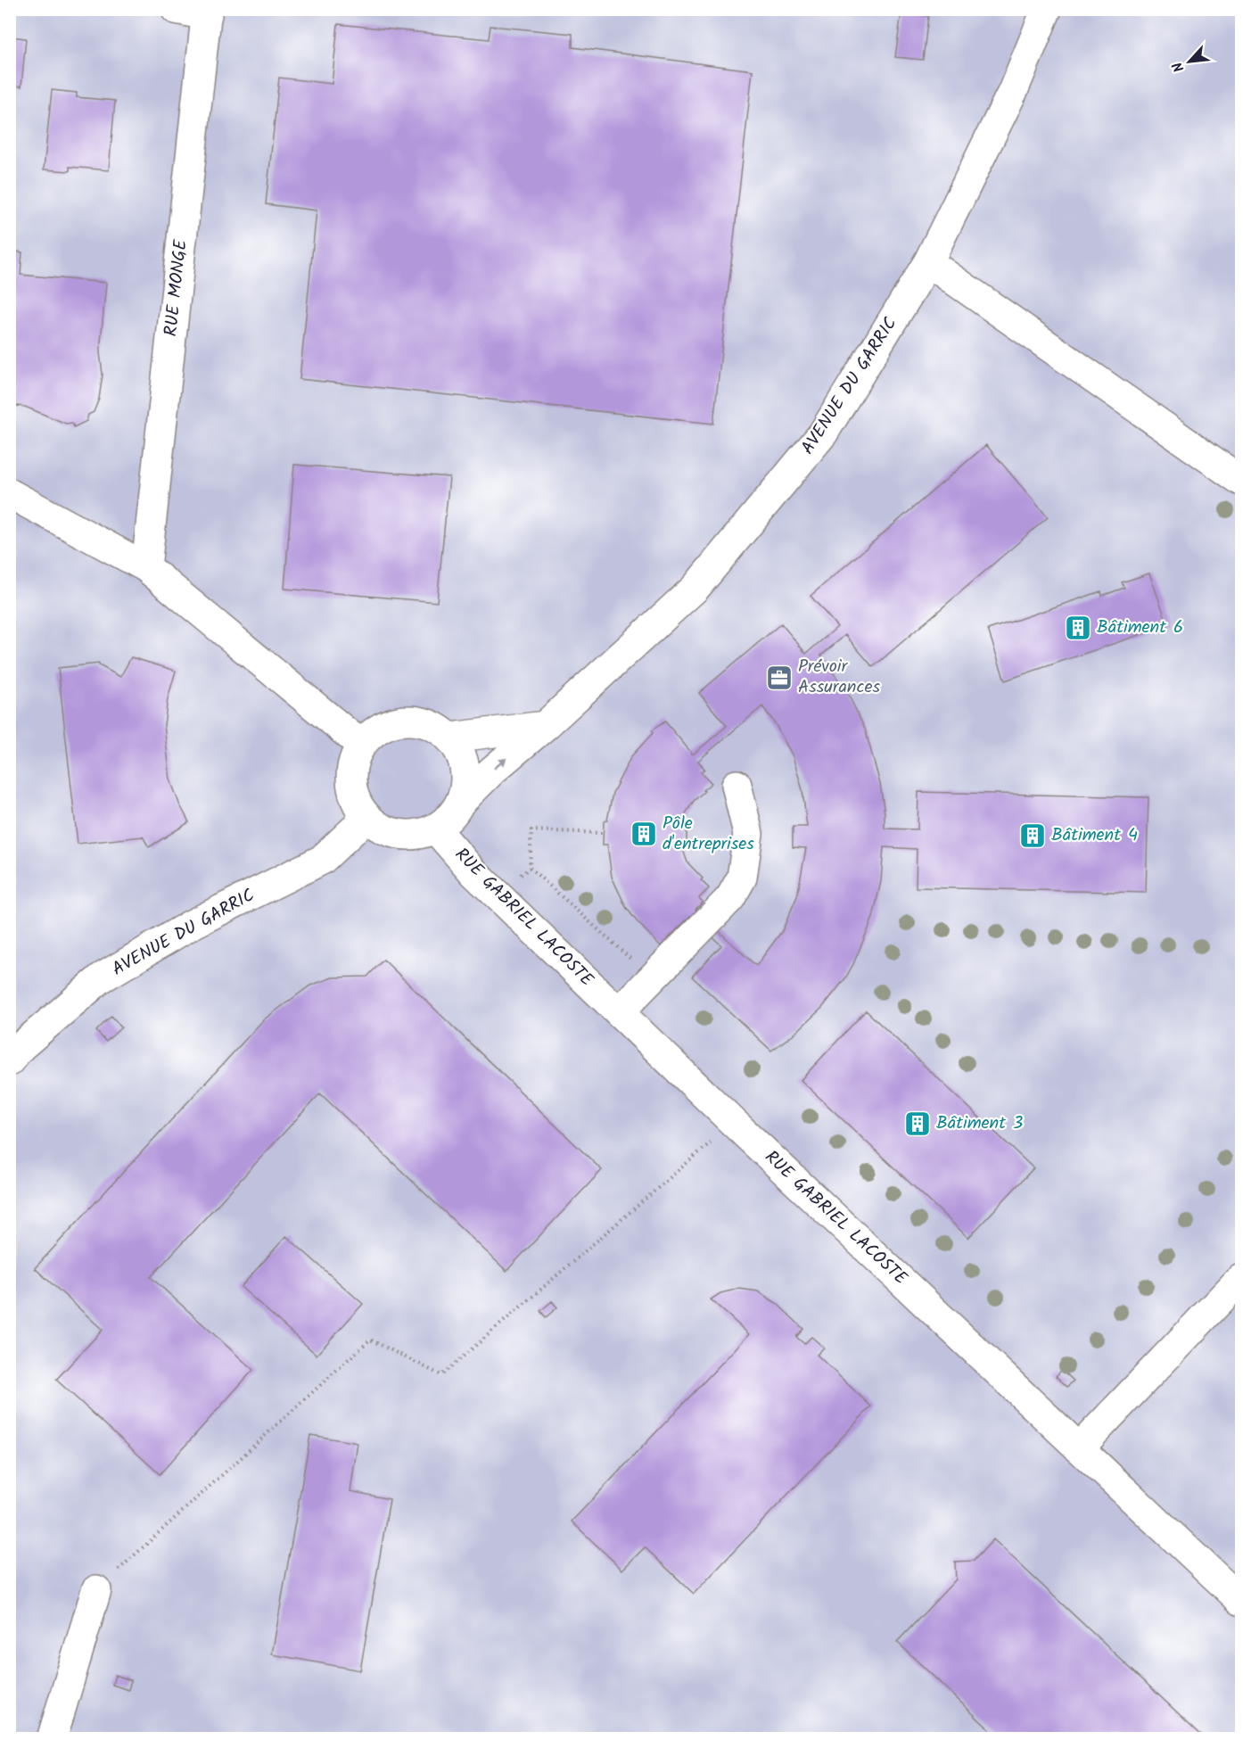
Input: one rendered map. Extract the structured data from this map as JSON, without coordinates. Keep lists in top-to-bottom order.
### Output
{
  "streets": {
    "street": ["RUE MONGE", "AVENUE DU GARRIC", "RUE GABRIEL LACOSTE"]
  },
  "crossings": [
    ["AVENUE DU GARRIC", "RUE GABRIEL LACOSTE"]
  ],
  "places": {
    "building": [
      "Bâtiment 6",
      "Pôle d'entreprises",
      "Bâtiment 4",
      "Bâtiment 3"
    ],
    "office": ["Prévoir Assurances"]
  },
  "north": "bottom left"
}
